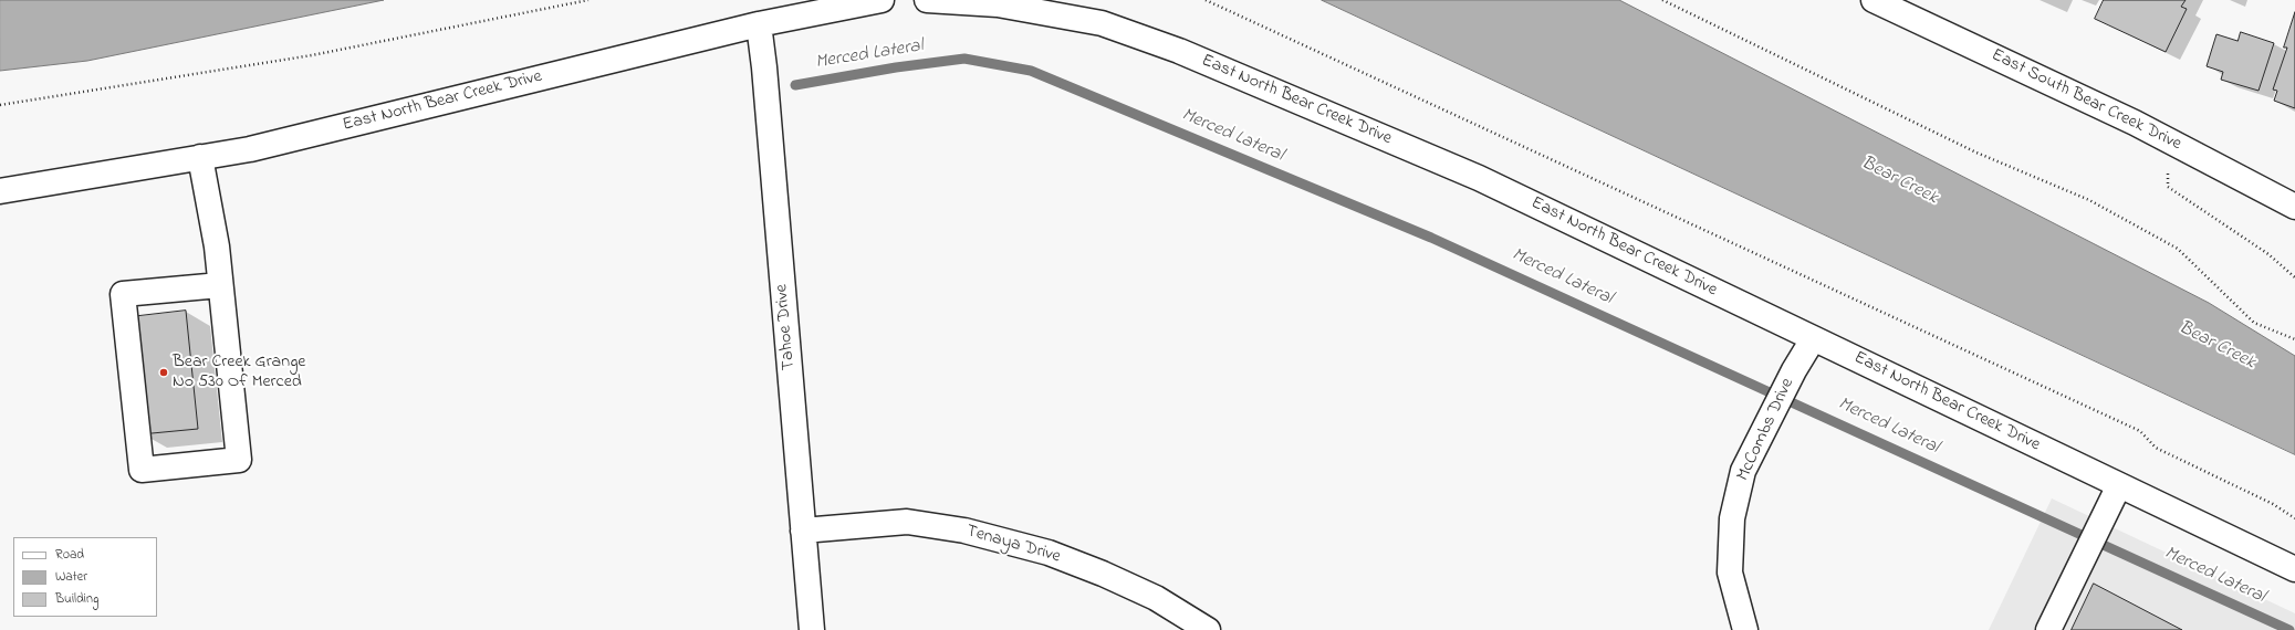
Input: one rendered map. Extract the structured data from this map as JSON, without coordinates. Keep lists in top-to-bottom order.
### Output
{
  "streets": {
    "street": [
      "East North Bear Creek Drive",
      "East South Bear Creek Drive",
      "Tahoe Drive",
      "McCombs Drive",
      "Tenaya Drive"
    ]
  },
  "crossings": [
    ["East North Bear Creek Drive", "Tahoe Drive"],
    ["East North Bear Creek Drive", "McCombs Drive"],
    ["Tahoe Drive", "Tenaya Drive"]
  ],
  "water": ["Merced Lateral", "Bear Creek"],
  "places": ["Bear Creek Grange No 530 Of Merced"],
  "legend": ["Road", "Water", "Building"]
}
